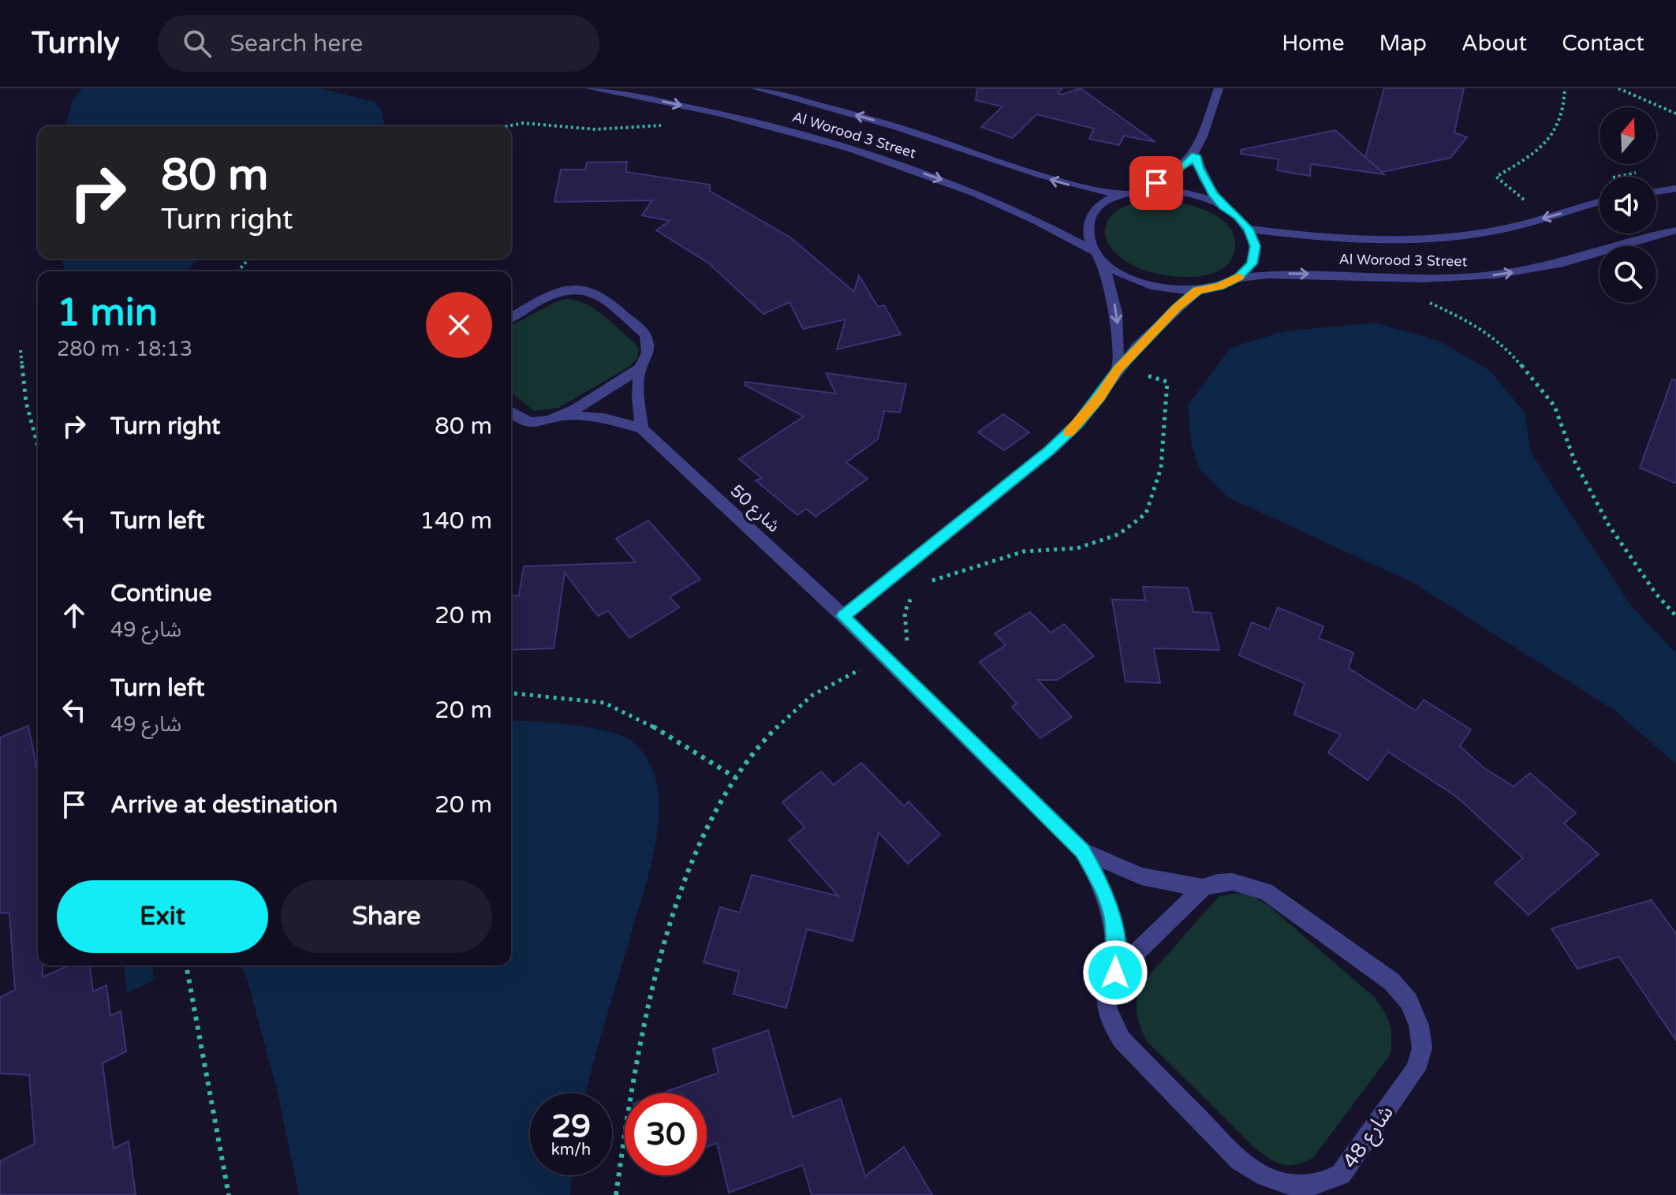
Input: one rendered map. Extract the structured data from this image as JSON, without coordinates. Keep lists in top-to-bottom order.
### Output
{
  "streets": {
    "street": ["Al Worood 3 Street", "شارع 50", "شارع 48"]
  },
  "crossings": [
    ["شارع 50", "شارع 48"]
  ],
  "north": "top",
  "page": {
    "header": "Turnly",
    "search": "Search here",
    "nav": [
      "Home",
      "Map",
      "About",
      "Contact"
    ],
    "turn": ["80 m", "Turn right"],
    "heading": ["1 min", "280 m · 18:13"],
    "list": [
      {
        "name": "Turn right",
        "value": "80 m"
      },
      {
        "name": "Turn left",
        "value": "140 m"
      },
      {
        "name": "Continue",
        "note": "شارع 49",
        "value": "20 m"
      },
      {
        "name": "Turn left",
        "note": "شارع 49",
        "value": "20 m"
      },
      {
        "name": "Arrive at destination",
        "value": "20 m"
      }
    ],
    "buttons": ["Exit", "Share"],
    "speed": "29 km/h",
    "limit": "30"
  }
}
